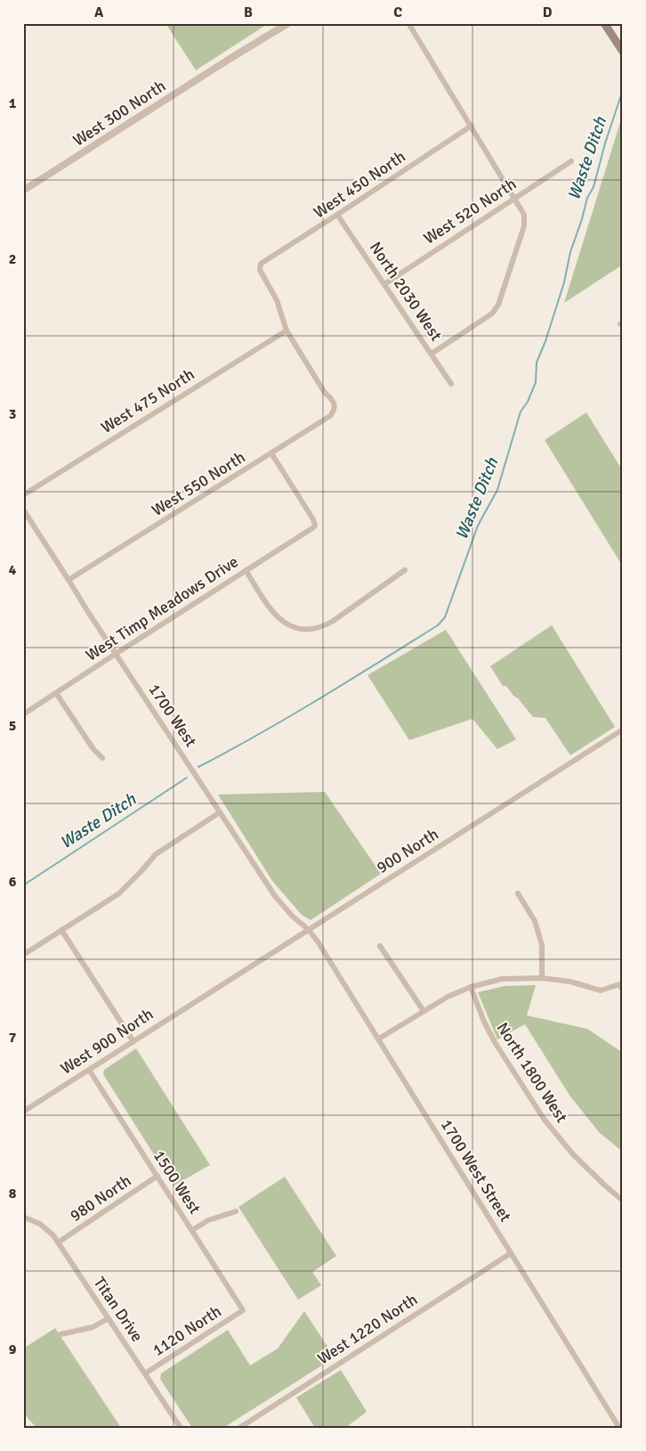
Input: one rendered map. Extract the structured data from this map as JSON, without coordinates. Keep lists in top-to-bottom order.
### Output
{
  "streets": {
    "street": [
      "West 300 North",
      "West 450 North",
      "West 520 North",
      "North 2030 West",
      "West 475 North",
      "West 550 North",
      "West Timp Meadows Drive",
      "1700 West",
      "900 North",
      "West 900 North",
      "North 1800 West",
      "1700 West Street",
      "1500 West",
      "980 North",
      "Titan Drive",
      "West 1220 North",
      "1120 North"
    ]
  },
  "crossings": [
    ["West 450 North", "North 2030 West"],
    ["West 450 North", "West 475 North"],
    ["West 450 North", "West 550 North"],
    ["West 520 North", "North 2030 West"],
    ["West 475 North", "West 550 North"],
    ["West 550 North", "West Timp Meadows Drive"],
    ["West 550 North", "1700 West"],
    ["West Timp Meadows Drive", "1700 West"],
    ["1700 West", "900 North"],
    ["1700 West", "1700 West Street"],
    ["900 North", "West 900 North"],
    ["900 North", "1700 West Street"],
    ["West 900 North", "1500 West"],
    ["1700 West Street", "West 1220 North"],
    ["1500 West", "980 North"],
    ["1500 West", "1120 North"],
    ["980 North", "Titan Drive"],
    ["Titan Drive", "1120 North"]
  ],
  "water": ["Waste Ditch"],
  "grid": {
    "columns": [
      "A",
      "B",
      "C",
      "D"
    ],
    "rows": [
      "1",
      "2",
      "3",
      "4",
      "5",
      "6",
      "7",
      "8",
      "9"
    ]
  }
}
